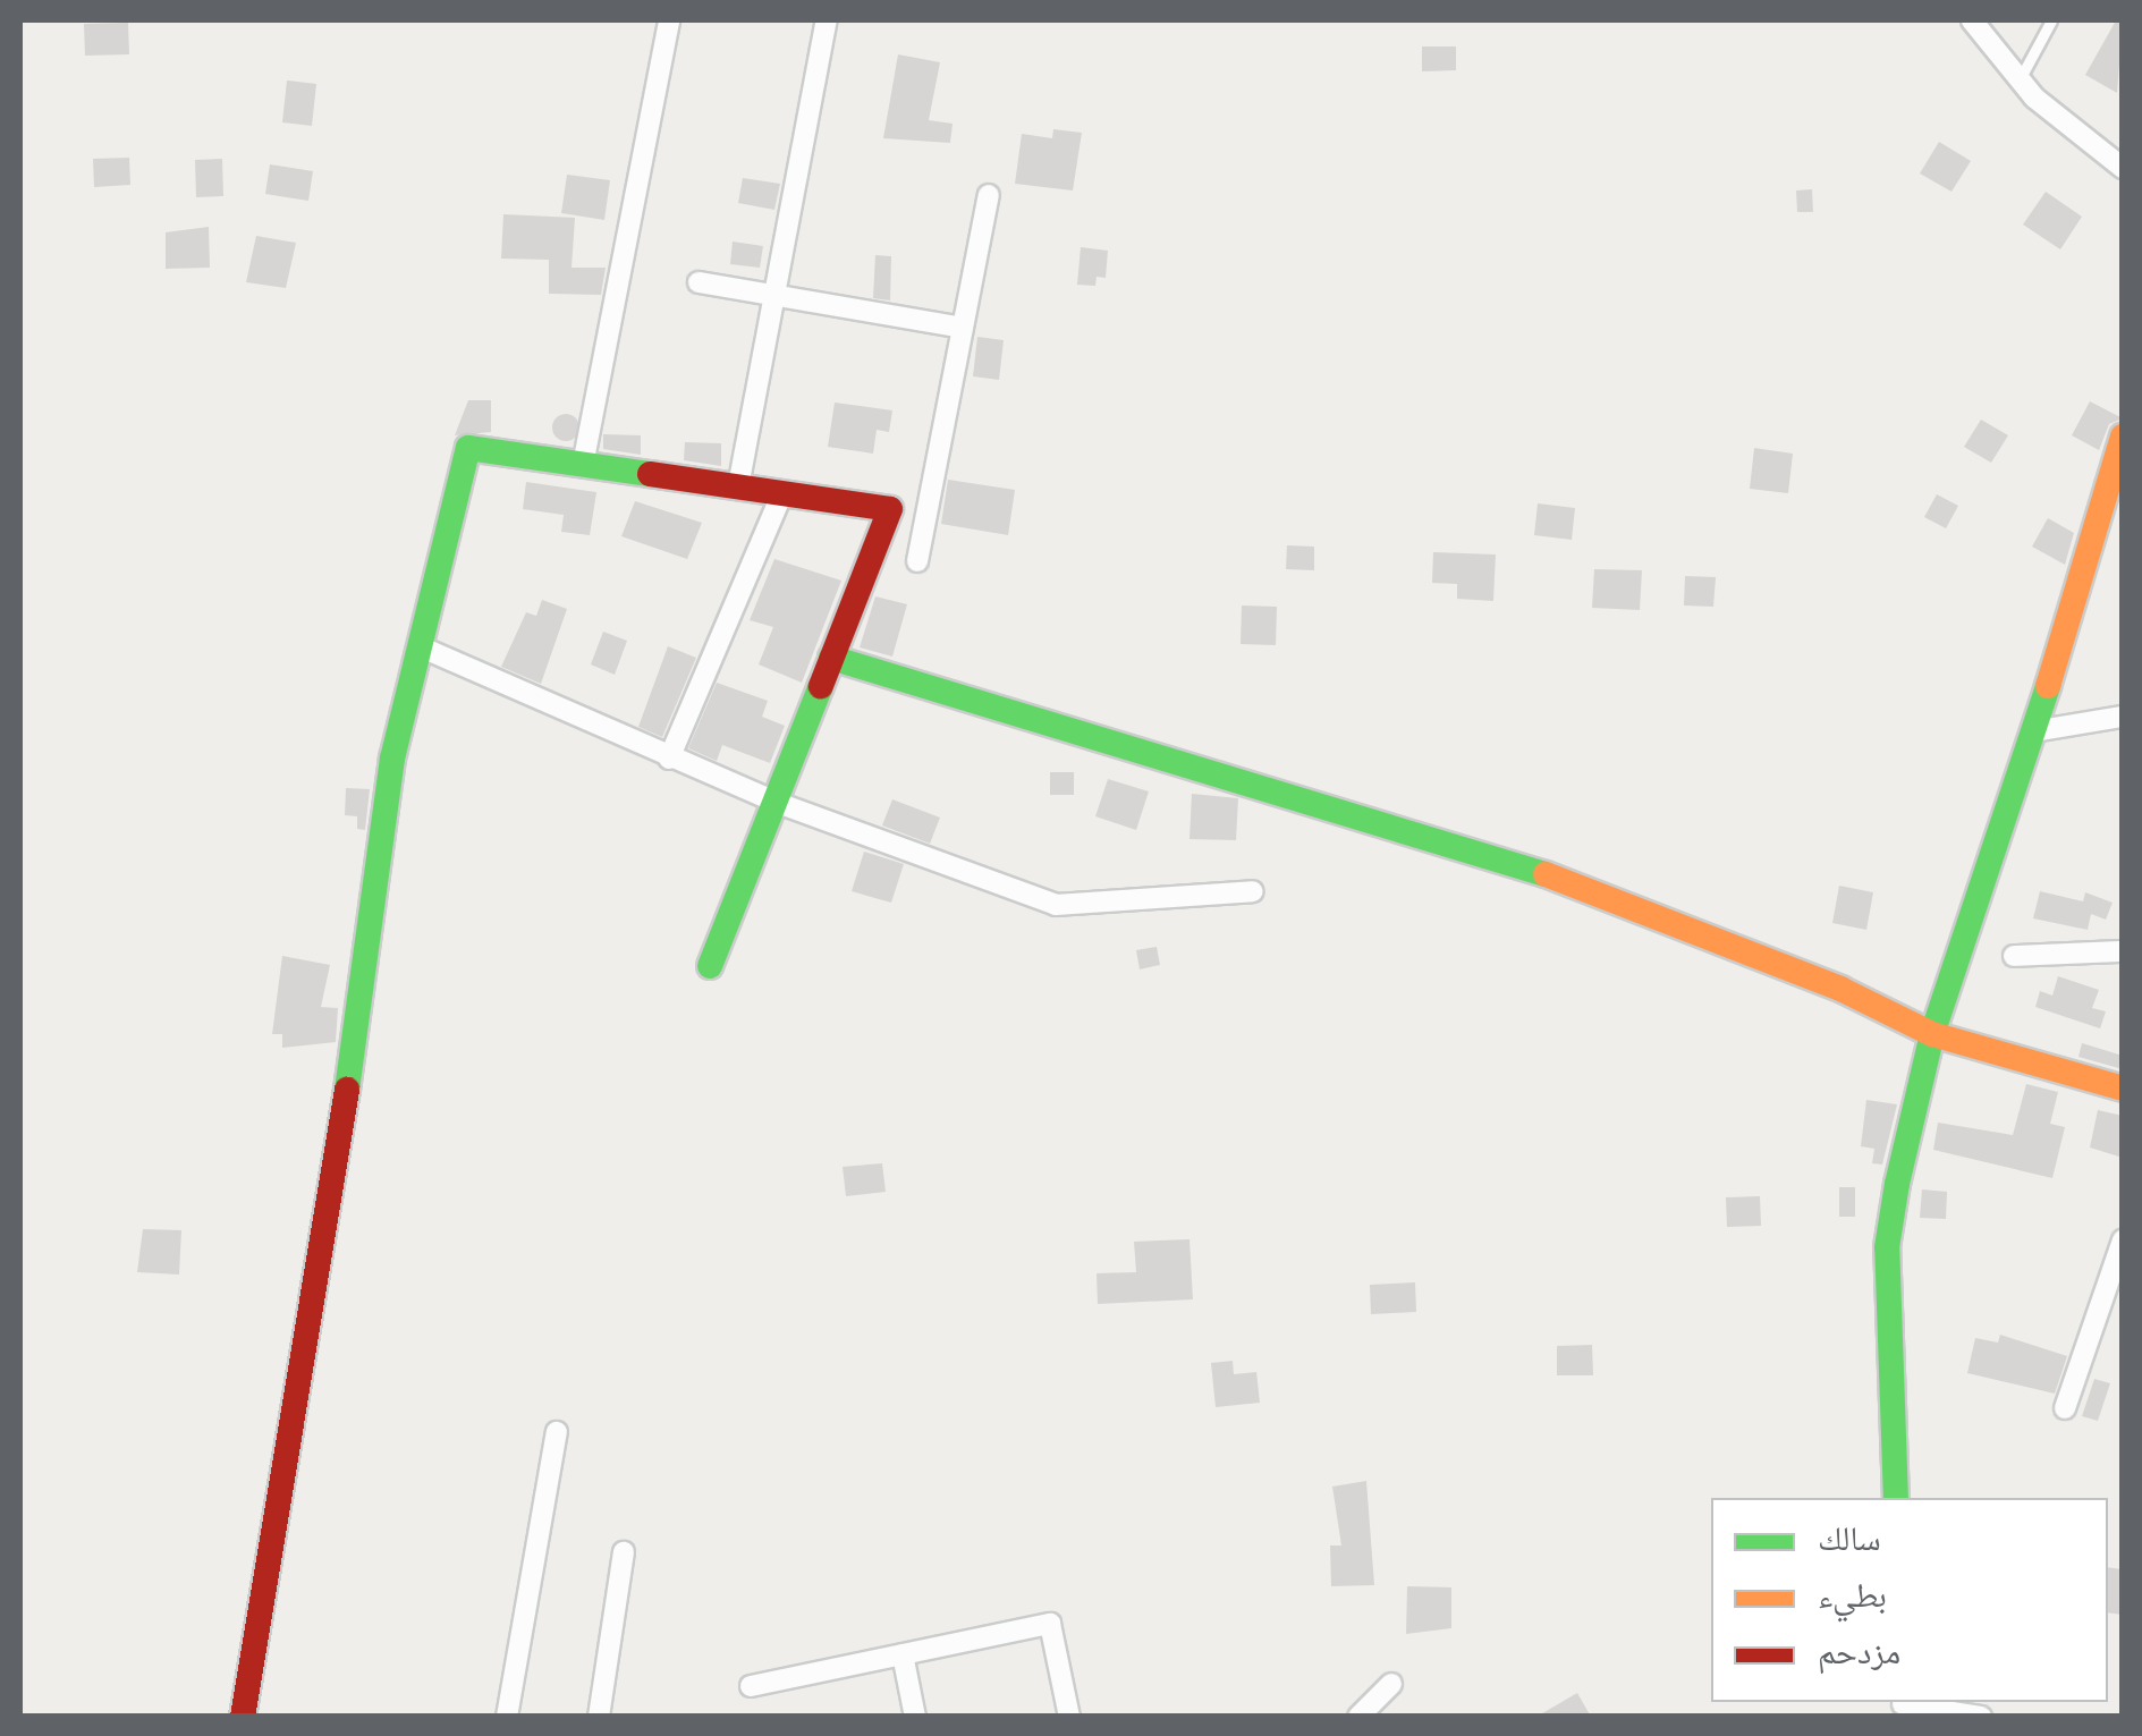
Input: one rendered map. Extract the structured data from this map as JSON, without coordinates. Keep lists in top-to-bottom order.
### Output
{
  "legend": ["سالك", "بطيء", "مزدحم"]
}
